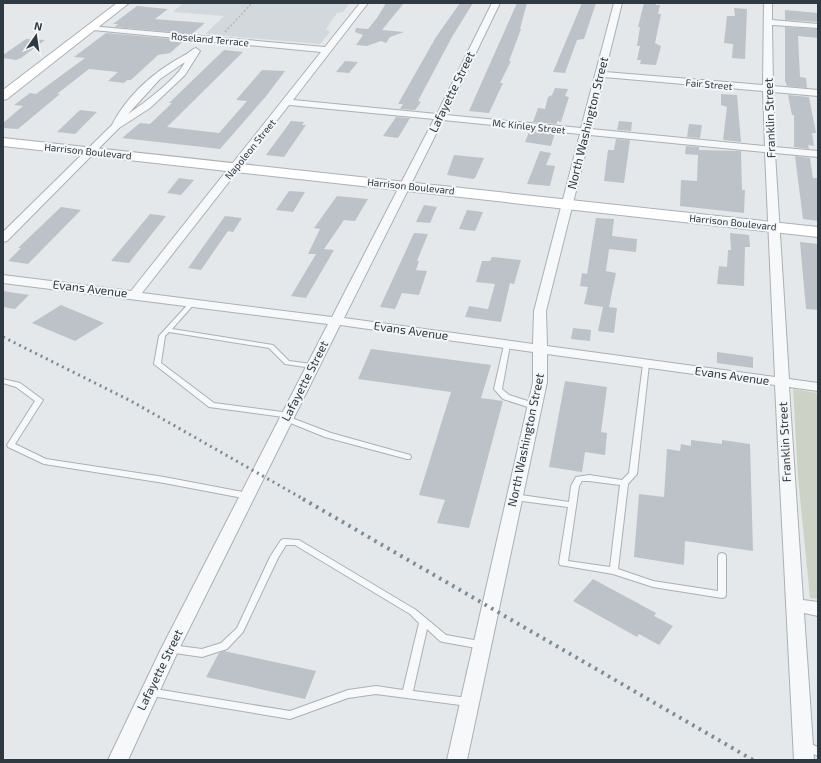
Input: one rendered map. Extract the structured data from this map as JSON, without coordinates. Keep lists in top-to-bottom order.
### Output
{
  "streets": {
    "street": [
      "Roseland Terrace",
      "Fair Street",
      "Lafayette Street",
      "Franklin Street",
      "North Washington Street",
      "Mc Kinley Street",
      "Napoleon Street",
      "Harrison Boulevard",
      "Evans Avenue"
    ]
  },
  "crossings": [
    ["Roseland Terrace", "Napoleon Street"],
    ["Fair Street", "Franklin Street"],
    ["Fair Street", "North Washington Street"],
    ["Lafayette Street", "Mc Kinley Street"],
    ["Lafayette Street", "Harrison Boulevard"],
    ["Lafayette Street", "Evans Avenue"],
    ["Franklin Street", "Mc Kinley Street"],
    ["Franklin Street", "Harrison Boulevard"],
    ["Franklin Street", "Evans Avenue"],
    ["North Washington Street", "Mc Kinley Street"],
    ["North Washington Street", "Harrison Boulevard"],
    ["North Washington Street", "Evans Avenue"],
    ["Mc Kinley Street", "Napoleon Street"],
    ["Napoleon Street", "Harrison Boulevard"],
    ["Napoleon Street", "Evans Avenue"]
  ],
  "north": "top"
}
